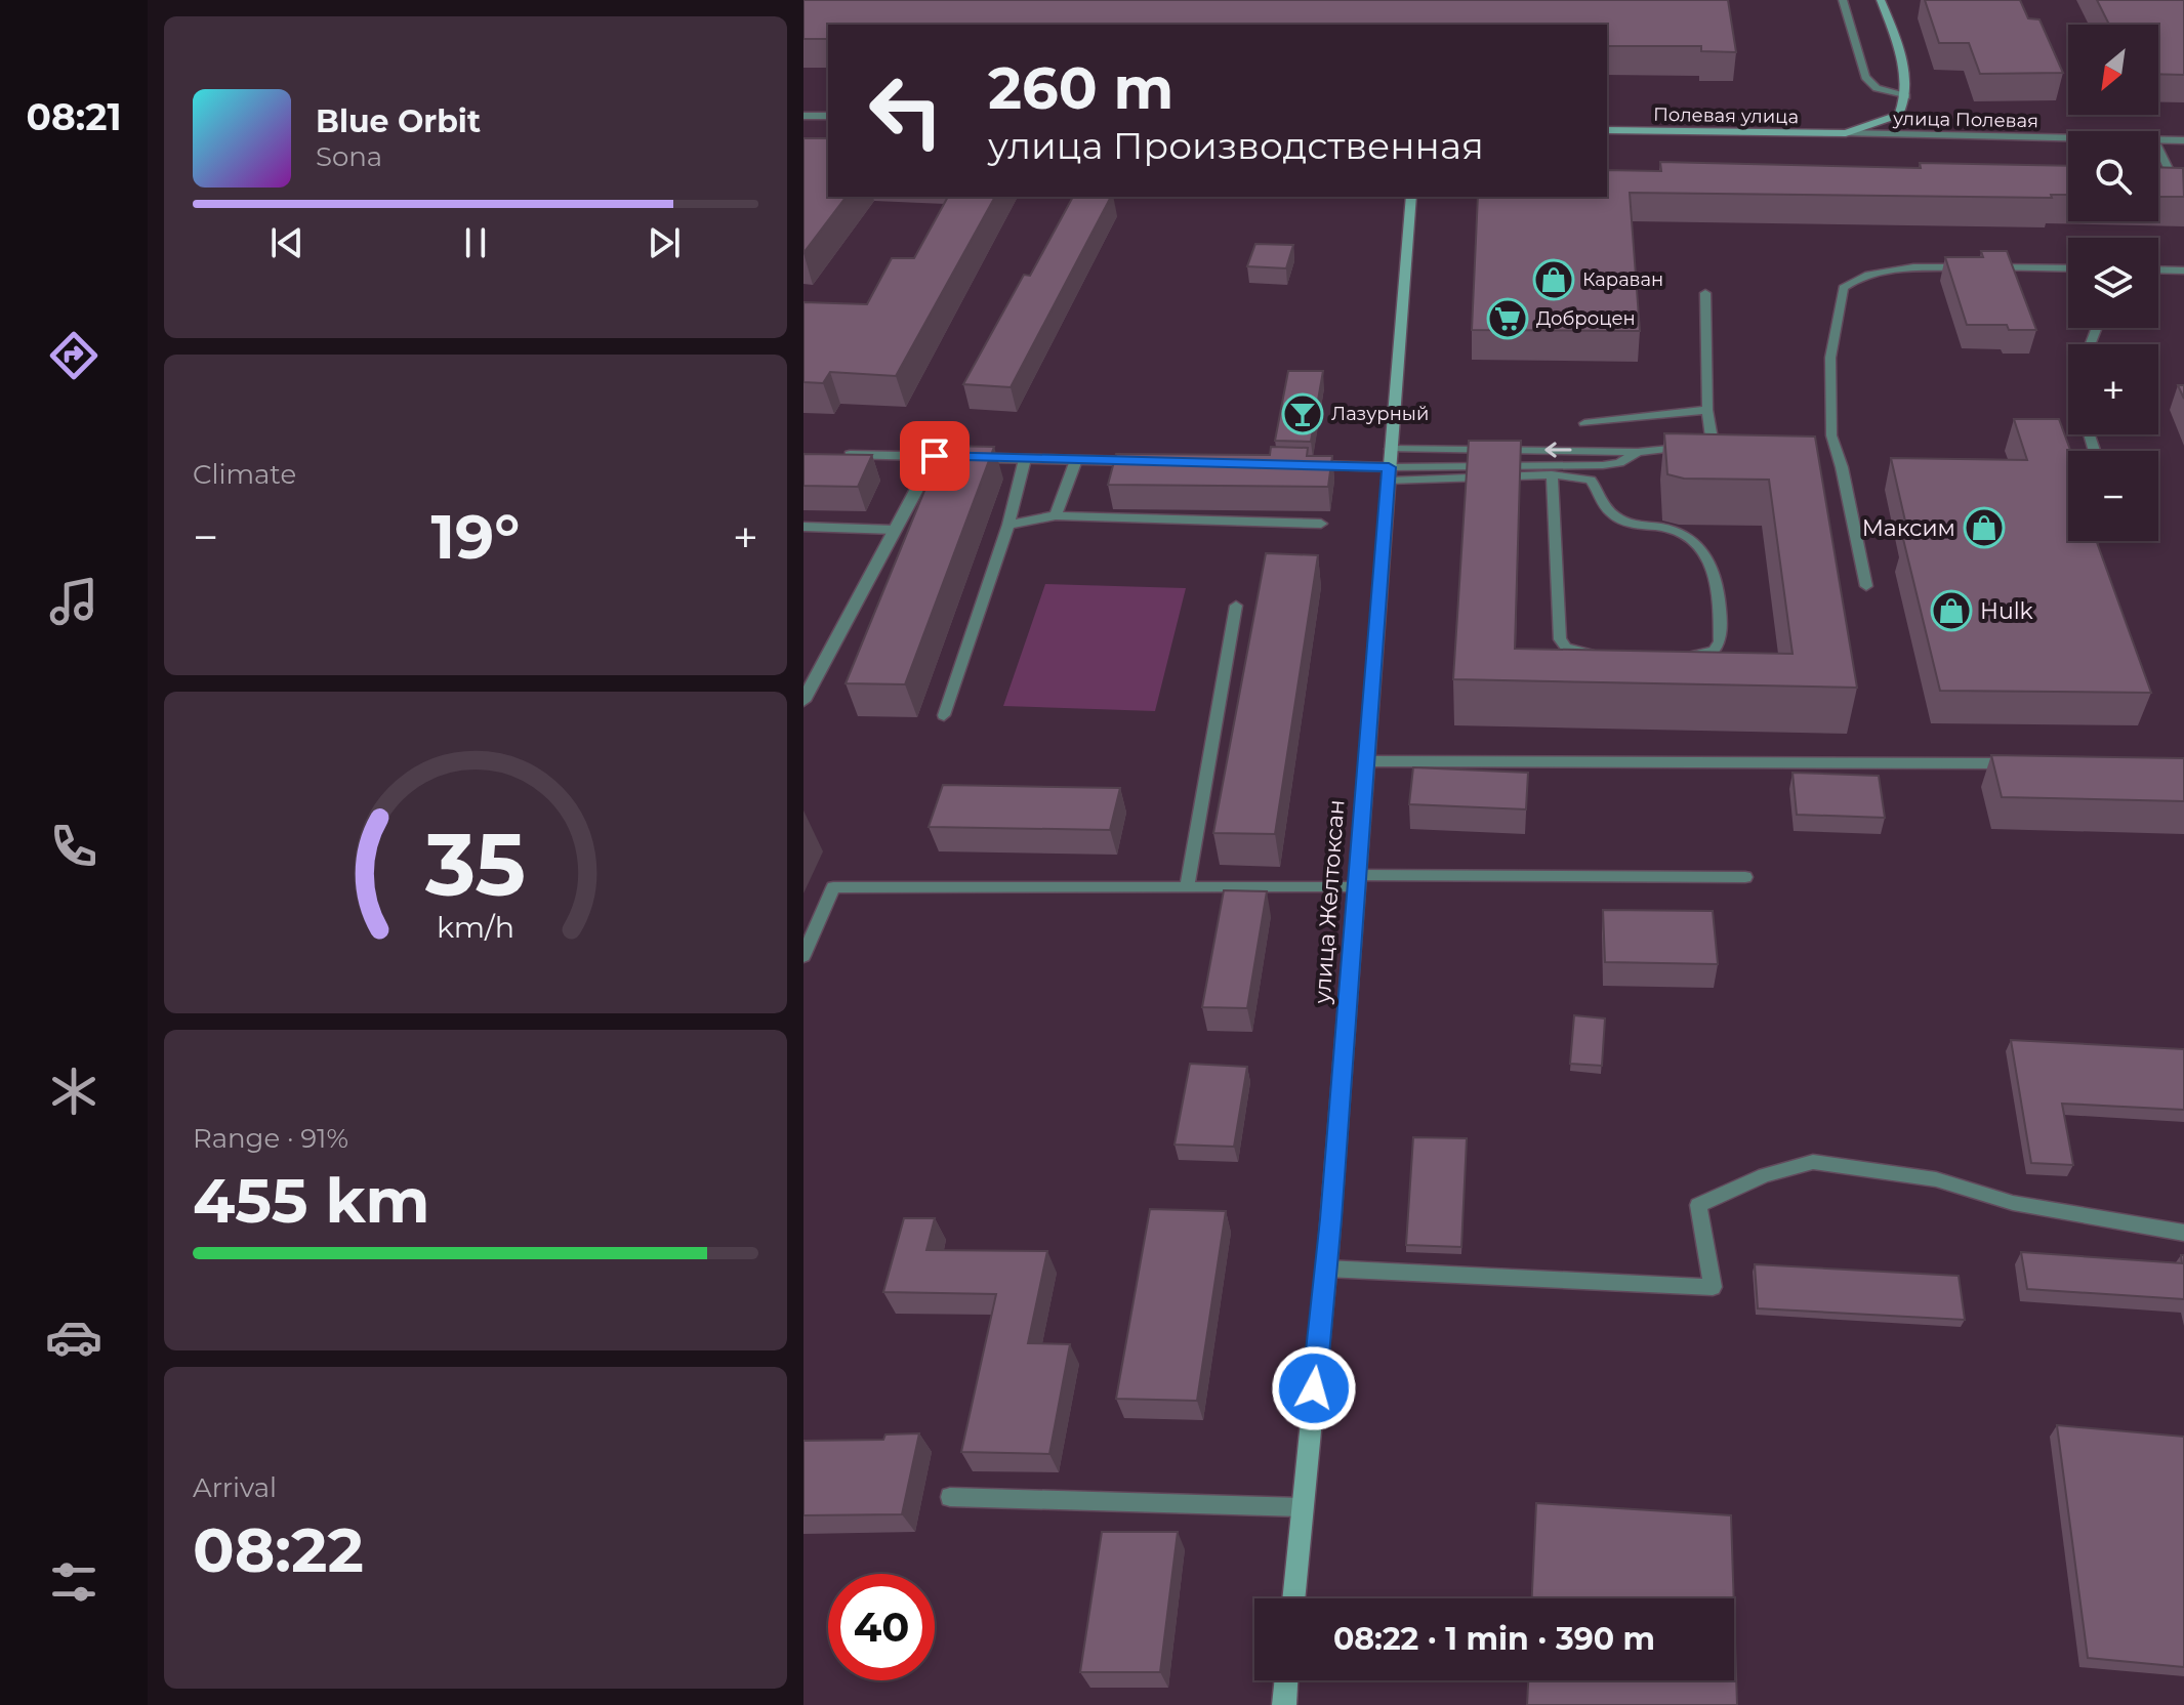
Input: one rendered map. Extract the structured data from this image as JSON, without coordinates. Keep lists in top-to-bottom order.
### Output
{
  "streets": {
    "street": ["Полевая улица", "улица Полевая", "улица Желтоксан"]
  },
  "crossings": [
    ["Полевая улица", "улица Полевая"]
  ],
  "places": {
    "shop": ["Караван", "Максим", "Hulk"],
    "supermarket": ["Доброцен"],
    "bar": ["Лазурный"]
  },
  "north": "bottom left",
  "page": {
    "tabs": "08:21",
    "map_buttons": ["+", "−"],
    "turn": ["260 m", "улица Производственная"],
    "song": ["Blue Orbit", "Sona"],
    "tile": [
      "Climate",
      ["Range · 91%", "455 km"],
      ["Arrival", "08:22"]
    ],
    "heat": ["−", "19°", "+"],
    "limit": "40",
    "trip": "08:22 · 1 min · 390 m",
    "gauge": ["35", "km/h"]
  }
}
